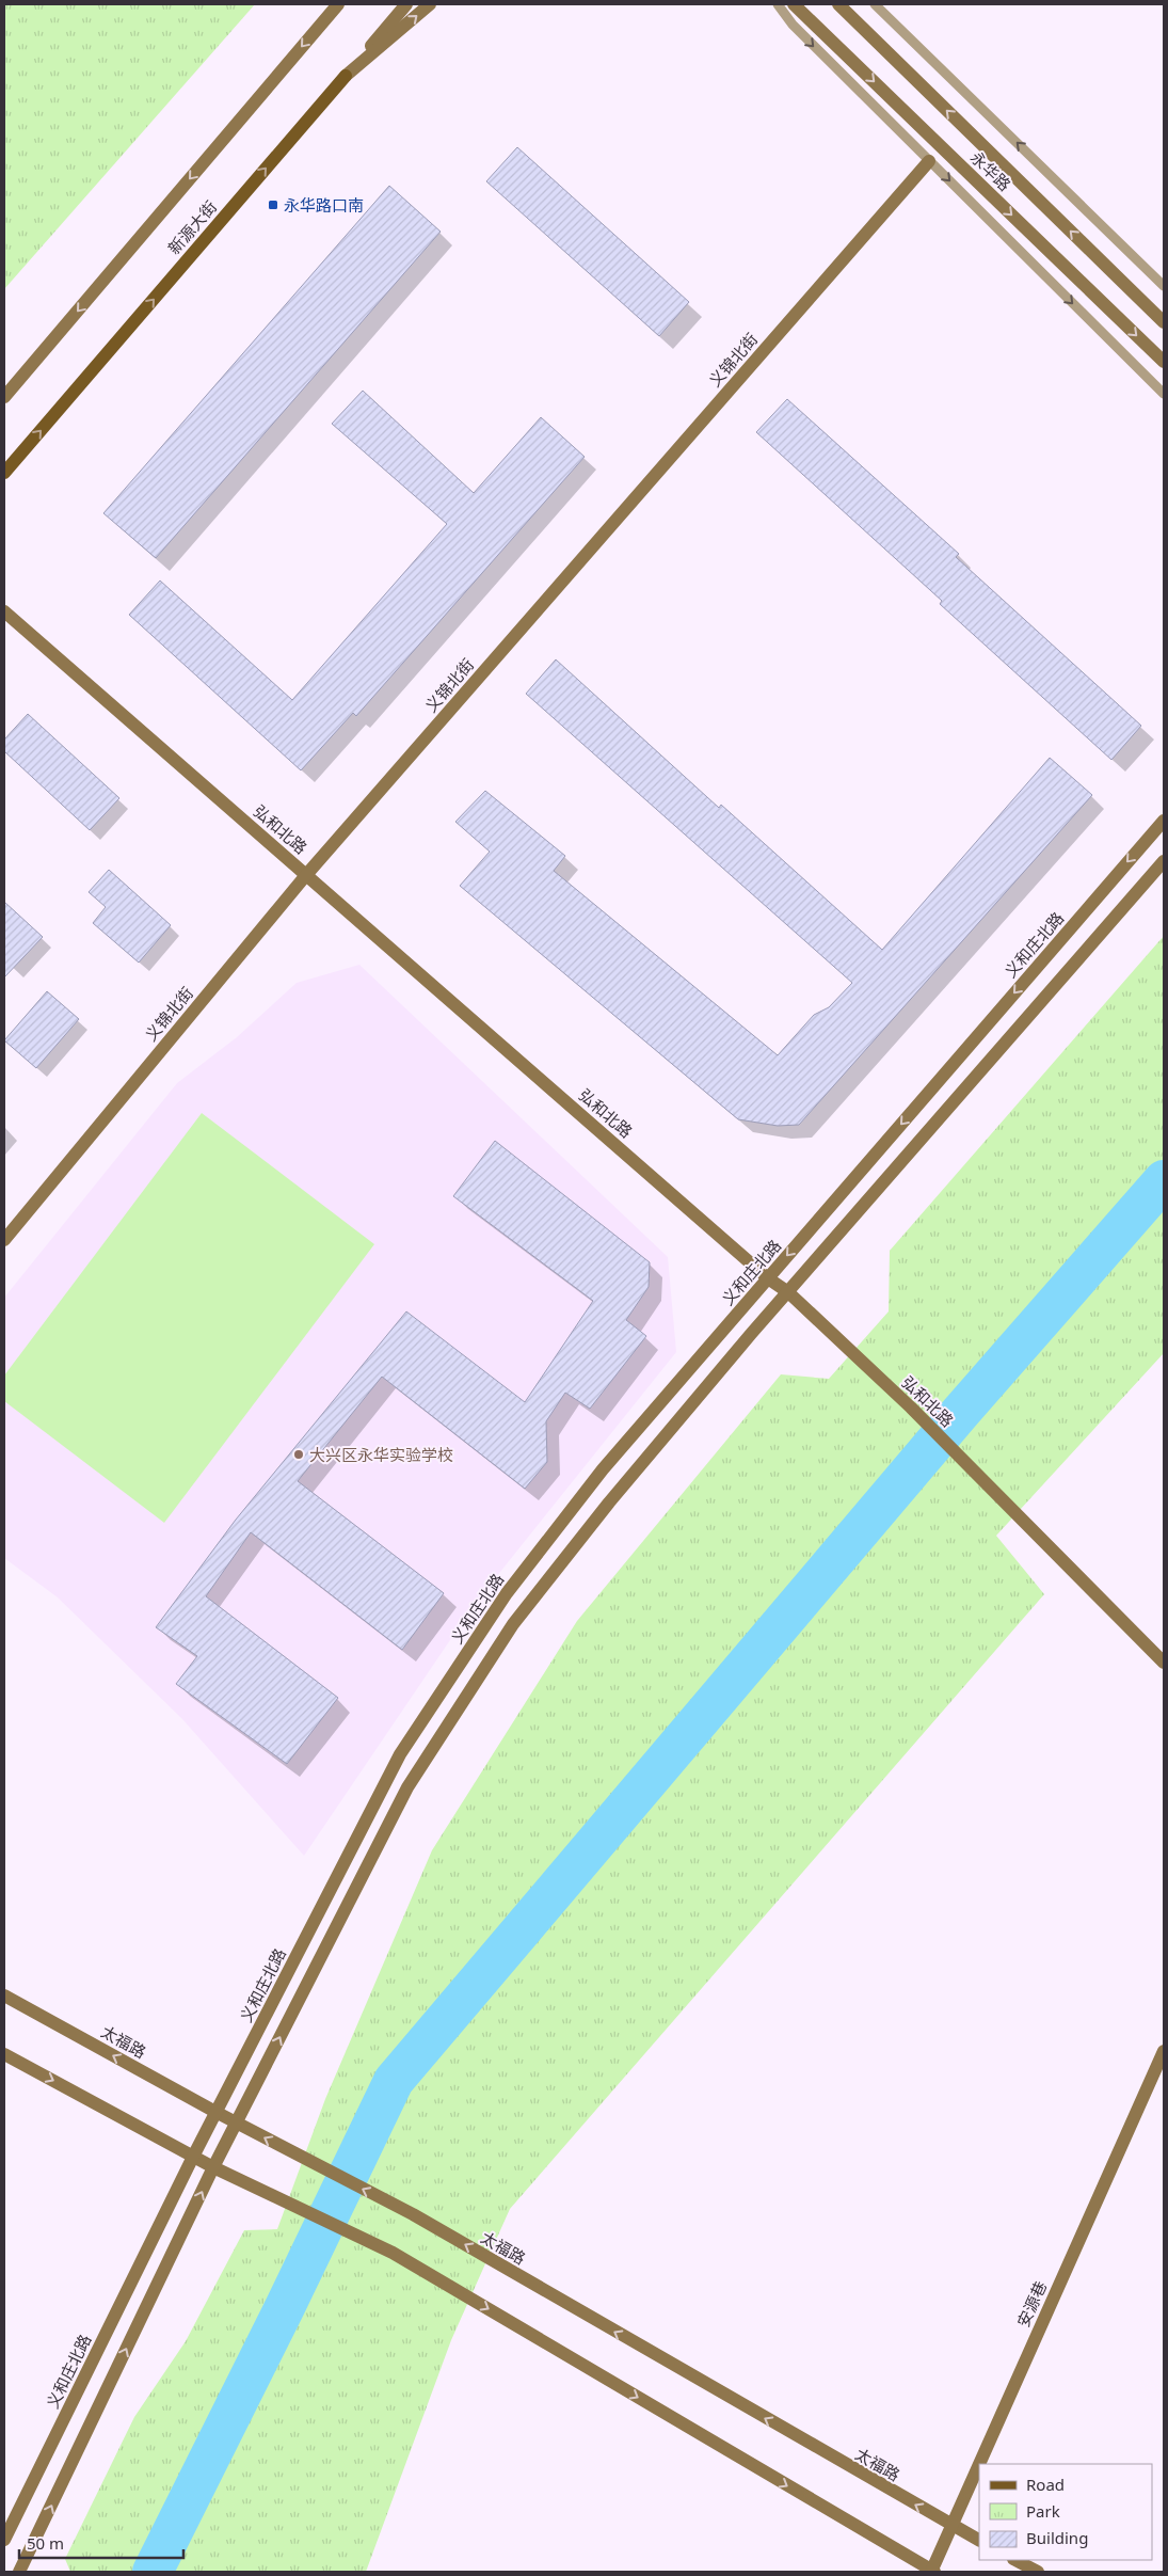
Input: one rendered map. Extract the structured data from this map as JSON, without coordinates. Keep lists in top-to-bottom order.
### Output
{
  "streets": {
    "main road": [
      "永华路",
      "新源大街",
      "义锦北街",
      "弘和北路",
      "义和庄北路",
      "太福路",
      "安源巷"
    ]
  },
  "crossings": [
    ["义锦北街", "弘和北路"],
    ["弘和北路", "义和庄北路"],
    ["义和庄北路", "太福路"],
    ["太福路", "安源巷"]
  ],
  "places": {
    "transit": ["永华路口南"],
    "other": ["大兴区永华实验学校"]
  },
  "legend": ["Road", "Park", "Building"],
  "scale_bar": "50 m"
}
